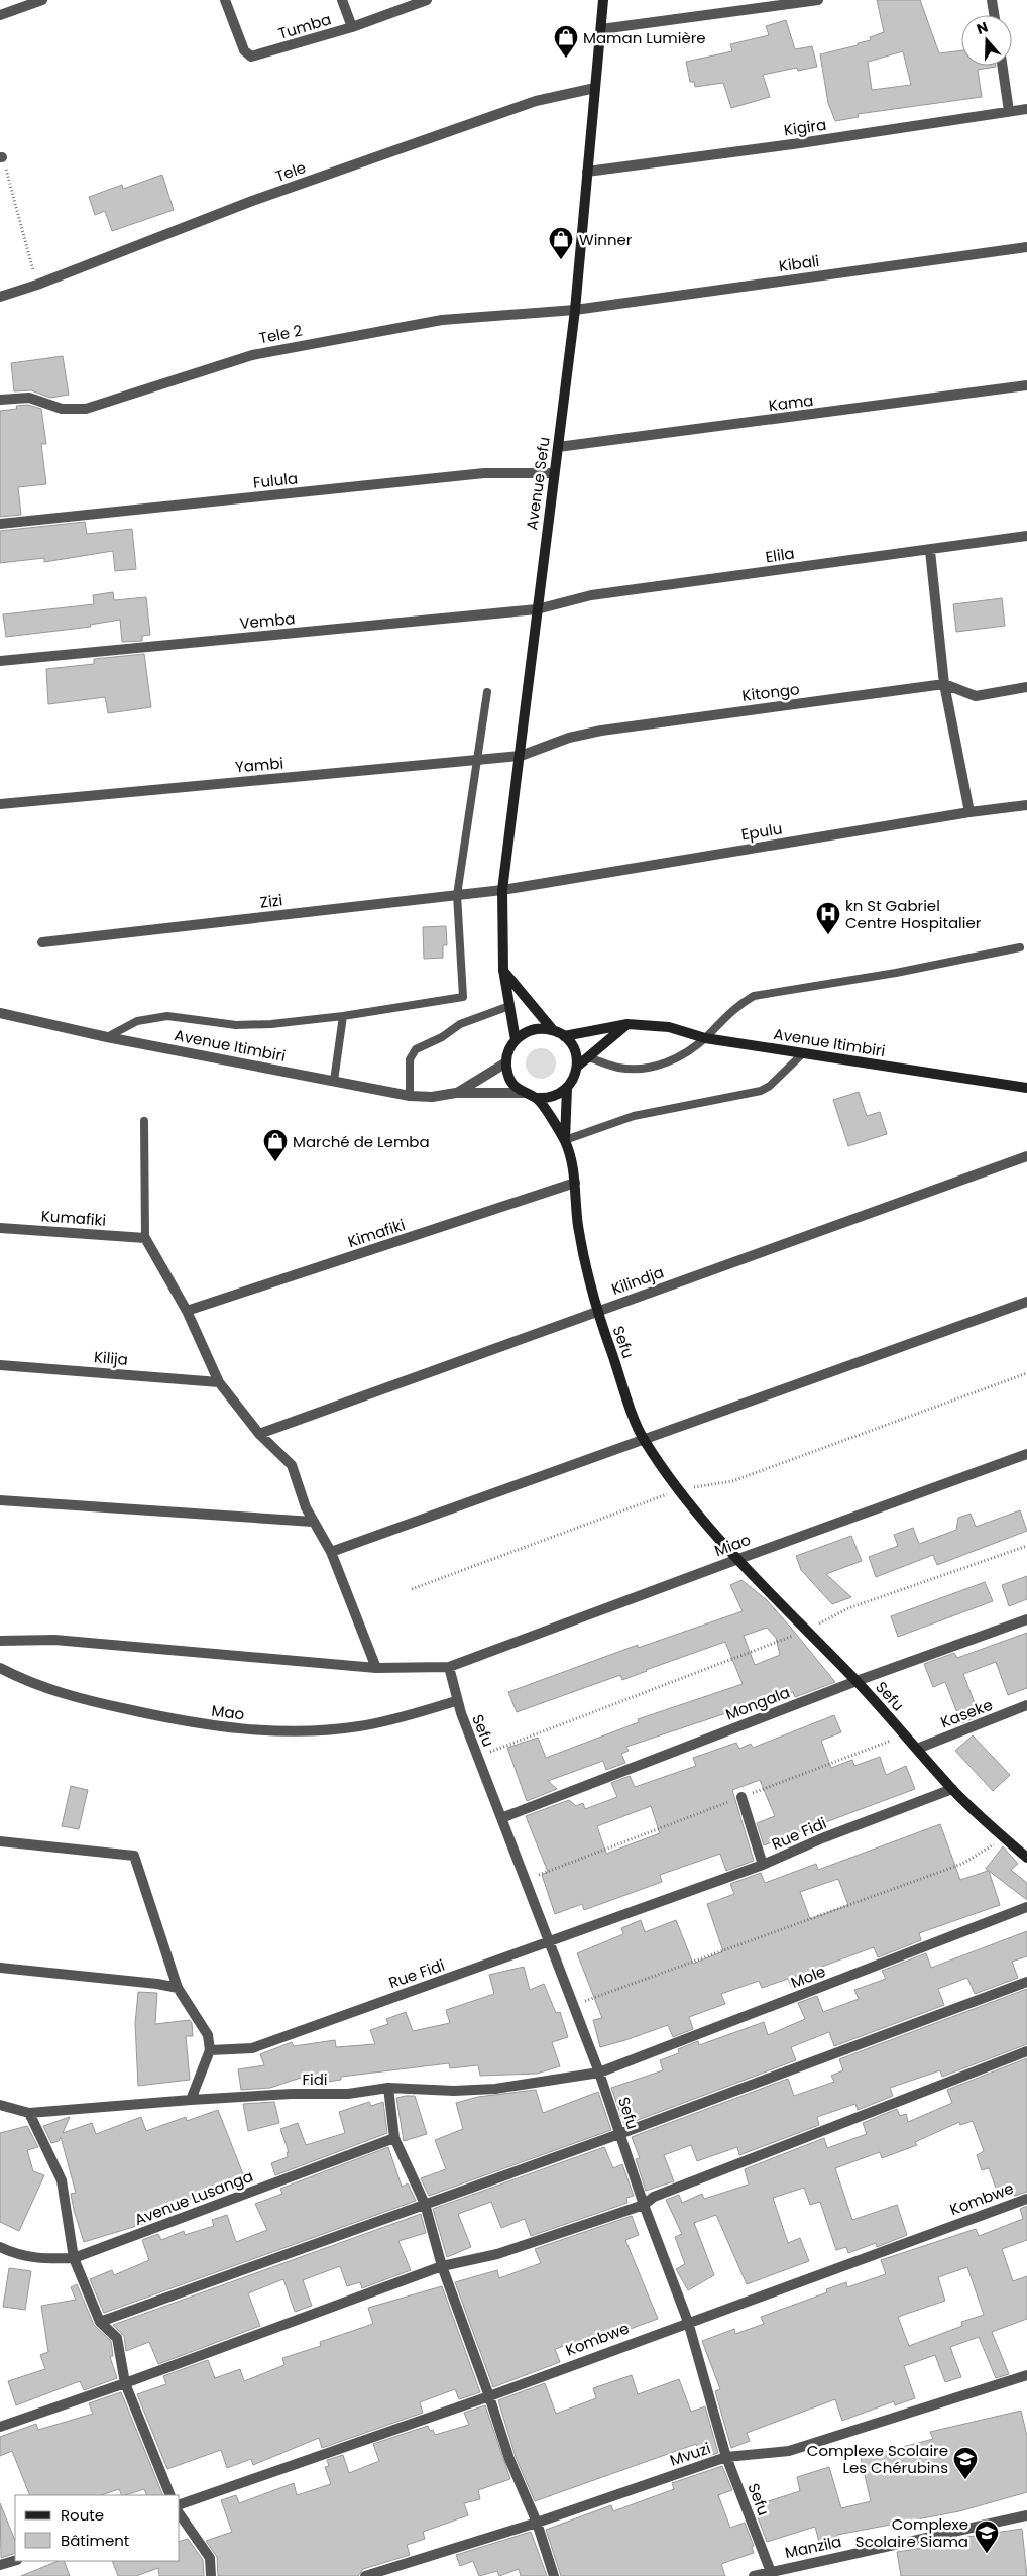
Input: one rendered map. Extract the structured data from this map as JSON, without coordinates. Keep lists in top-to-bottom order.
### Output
{
  "streets": {
    "main road": ["Avenue Sefu", "Avenue Itimbiri", "Sefu"],
    "street": [
      "Tumba",
      "Kigira",
      "Tele",
      "Kibali",
      "Tele 2",
      "Kama",
      "Fulula",
      "Elila",
      "Vemba",
      "Kitongo",
      "Yambi",
      "Epulu",
      "Zizi",
      "Kumafiki",
      "Kimafiki",
      "Kilindja",
      "Kilija",
      "Miao",
      "Mongala",
      "Mao",
      "Kaseke",
      "Rue Fidi",
      "Mole",
      "Fidi",
      "Avenue Lusanga",
      "Kombwe",
      "Mvuzi",
      "Manzila"
    ]
  },
  "crossings": [
    ["Kigira", "Avenue Sefu"],
    ["Tele", "Avenue Sefu"],
    ["Kibali", "Tele 2"],
    ["Kibali", "Avenue Sefu"],
    ["Tele 2", "Avenue Sefu"],
    ["Kama", "Avenue Sefu"],
    ["Fulula", "Avenue Sefu"],
    ["Avenue Sefu", "Elila"],
    ["Avenue Sefu", "Vemba"],
    ["Avenue Sefu", "Kitongo"],
    ["Avenue Sefu", "Yambi"],
    ["Avenue Sefu", "Epulu"],
    ["Avenue Sefu", "Zizi"],
    ["Avenue Sefu", "Avenue Itimbiri"],
    ["Elila", "Vemba"],
    ["Kitongo", "Yambi"],
    ["Epulu", "Zizi"],
    ["Kimafiki", "Sefu"],
    ["Kilindja", "Sefu"],
    ["Sefu", "Miao"],
    ["Sefu", "Mongala"],
    ["Sefu", "Mao"],
    ["Sefu", "Kaseke"],
    ["Sefu", "Rue Fidi"],
    ["Sefu", "Mole"],
    ["Sefu", "Fidi"],
    ["Sefu", "Kombwe"],
    ["Sefu", "Mvuzi"],
    ["Sefu", "Manzila"],
    ["Mole", "Fidi"]
  ],
  "places": {
    "shop": ["Maman Lumière", "Winner", "Marché de Lemba"],
    "hospital": ["kn St Gabriel Centre Hospitalier"],
    "school or university": ["Complexe Scolaire Les Chérubins", "Complexe Scolaire Siama"]
  },
  "legend": ["Route", "Bâtiment"],
  "north": "top"
}
